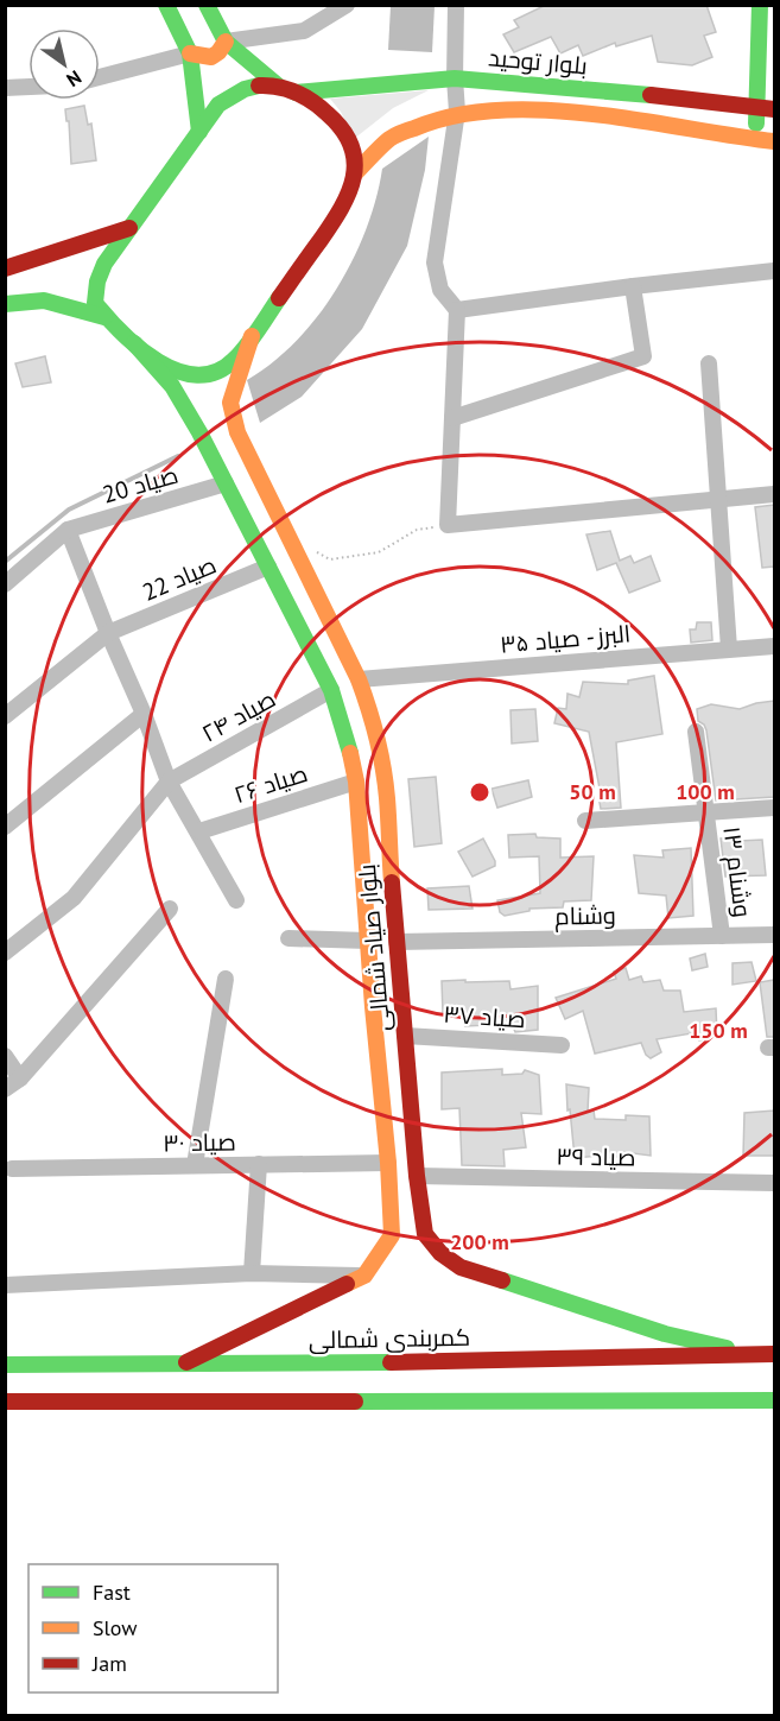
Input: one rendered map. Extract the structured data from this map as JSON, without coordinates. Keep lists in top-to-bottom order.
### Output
{
  "streets": {
    "main road": ["بلوار توحید", "بلوار صیاد شمالی", "کمربندی شمالی"],
    "street": [
      "صیاد 20",
      "صیاد 22",
      "البرز - صیاد ۳۵",
      "صیاد ۲۴",
      "صیاد ۲۶",
      "وشنام ۱۳",
      "وشنام",
      "صیاد ۳۷",
      "صیاد ۳۰",
      "صیاد ۳۹"
    ]
  },
  "crossings": [
    ["صیاد 20", "بلوار صیاد شمالی"],
    ["صیاد 22", "بلوار صیاد شمالی"],
    ["البرز - صیاد ۳۵", "بلوار صیاد شمالی"],
    ["صیاد ۲۴", "بلوار صیاد شمالی"],
    ["صیاد ۲۶", "بلوار صیاد شمالی"],
    ["وشنام ۱۳", "وشنام"],
    ["وشنام", "بلوار صیاد شمالی"],
    ["بلوار صیاد شمالی", "صیاد ۳۷"],
    ["بلوار صیاد شمالی", "صیاد ۳۰"],
    ["بلوار صیاد شمالی", "صیاد ۳۹"]
  ],
  "legend": ["Fast", "Slow", "Jam"],
  "north": "bottom right",
  "rings": [
    "50 m",
    "100 m",
    "150 m",
    "200 m"
  ]
}
